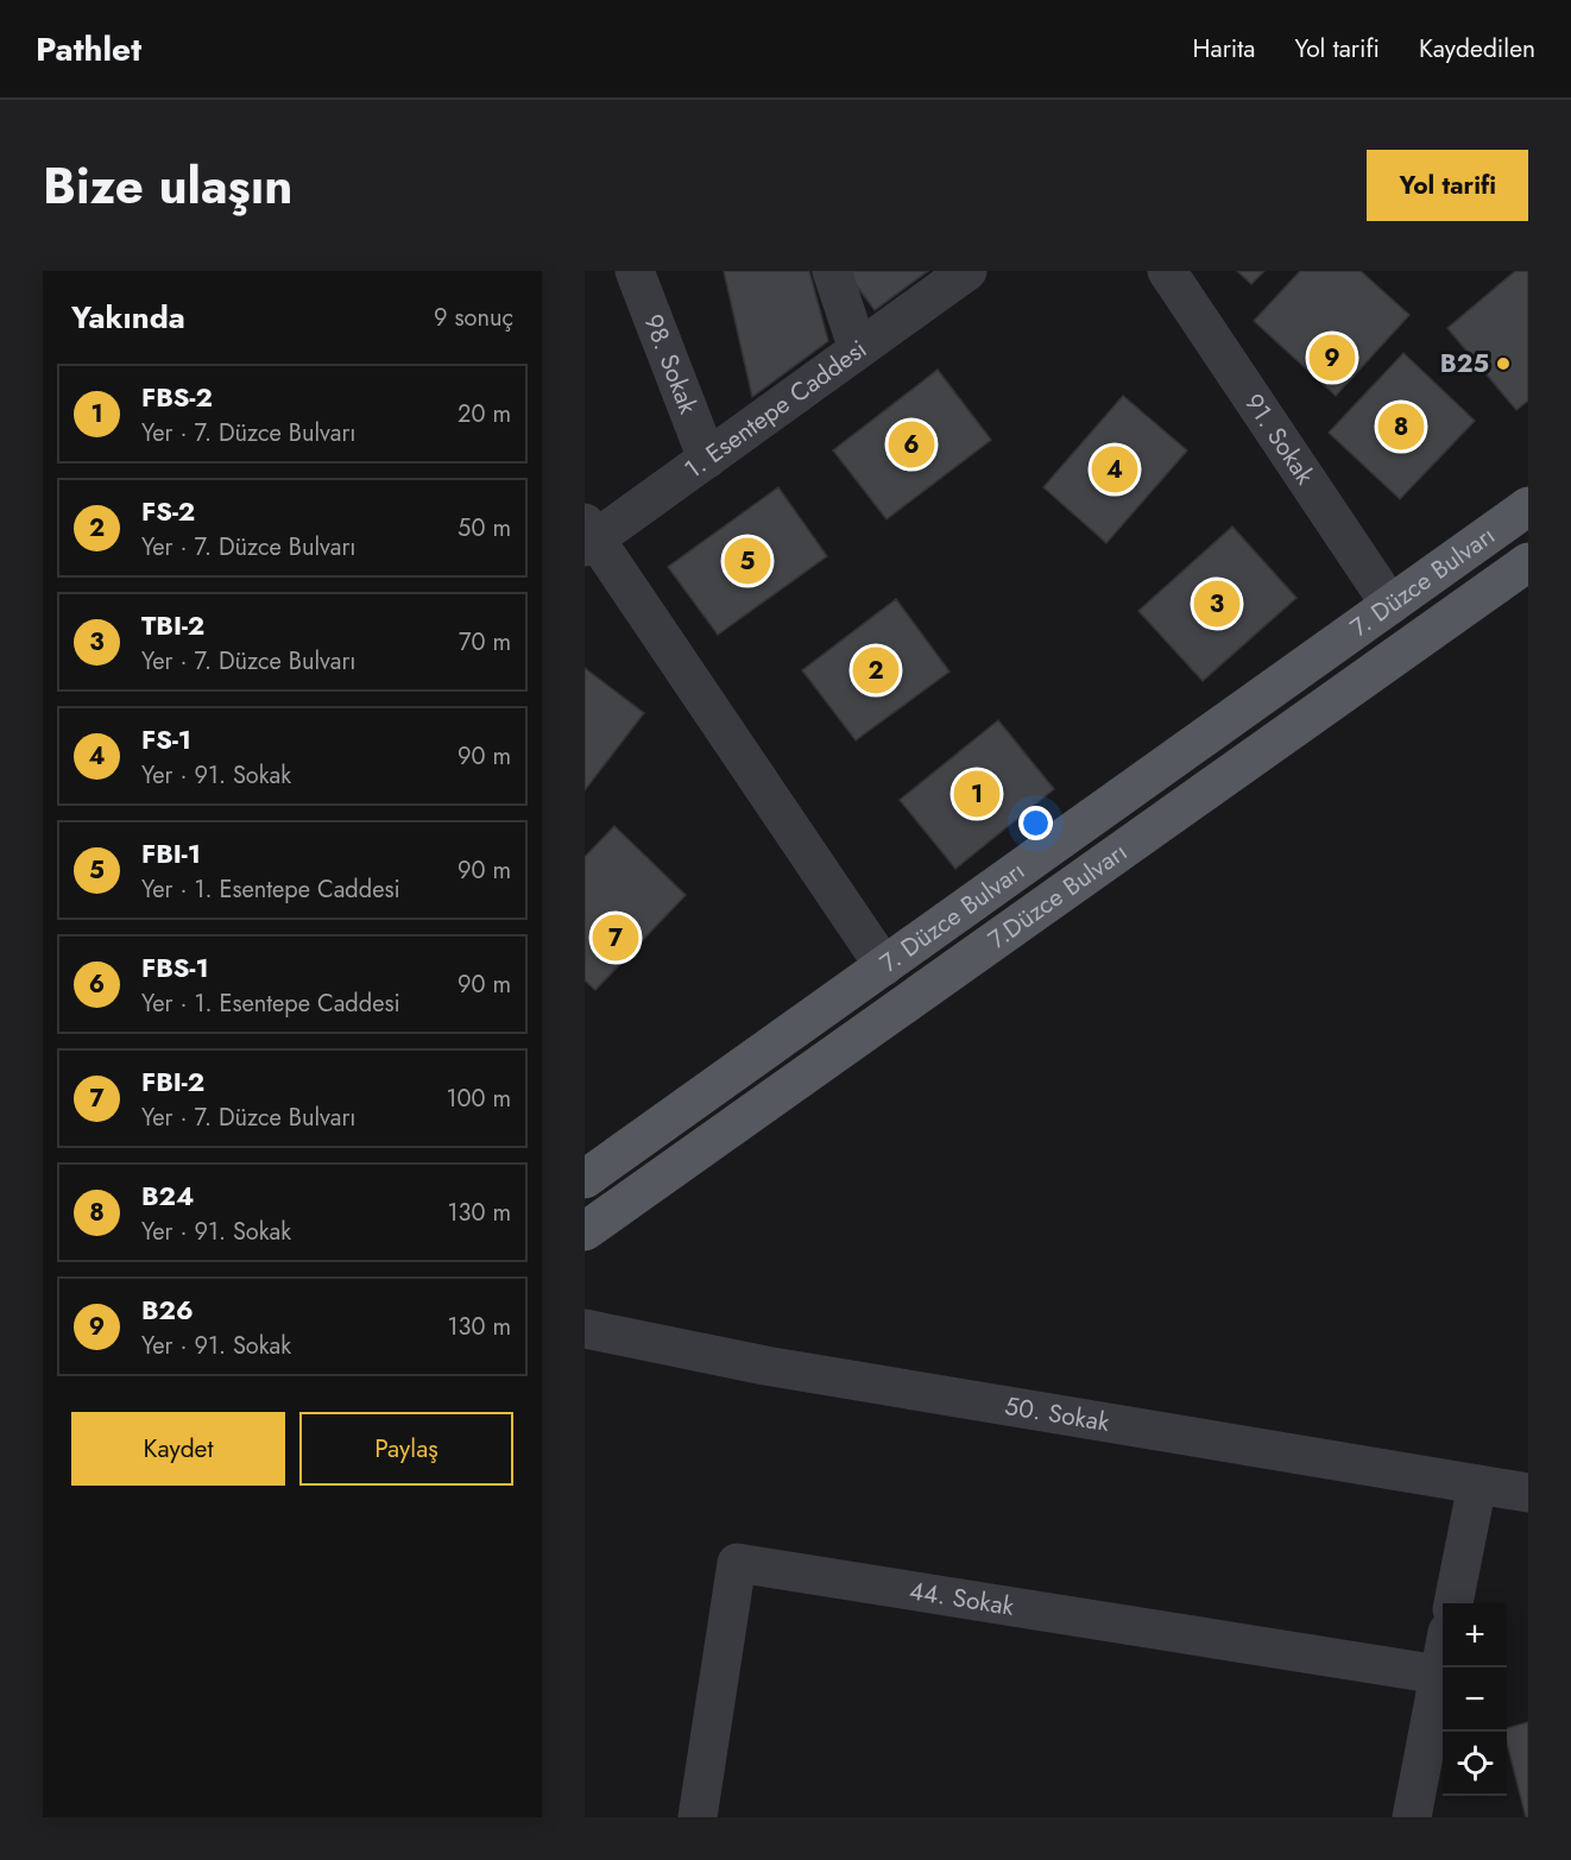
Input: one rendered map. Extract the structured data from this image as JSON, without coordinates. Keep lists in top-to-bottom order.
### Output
{
  "streets": {
    "main road": ["7. Düzce Bulvarı", "7.Düzce Bulvarı"],
    "street": [
      "98. Sokak",
      "1. Esentepe Caddesi",
      "91. Sokak",
      "50. Sokak",
      "44. Sokak"
    ]
  },
  "crossings": [
    ["98. Sokak", "1. Esentepe Caddesi"],
    ["91. Sokak", "7. Düzce Bulvarı"]
  ],
  "places": ["B25"],
  "page": {
    "header": "Pathlet",
    "nav": ["Harita", "Yol tarifi", "Kaydedilen"],
    "title": "Bize ulaşın",
    "buttons": [
      "Yol tarifi",
      ["Kaydet", "Paylaş"]
    ],
    "heading": ["Yakında", "9 sonuç"],
    "pins": [
      "9",
      "8",
      "6",
      "4",
      "5",
      "3",
      "2",
      "1",
      "7"
    ],
    "list": [
      {
        "mark": "1",
        "name": "FBS-2",
        "note": "Yer · 7. Düzce Bulvarı",
        "value": "20 m"
      },
      {
        "mark": "2",
        "name": "FS-2",
        "note": "Yer · 7. Düzce Bulvarı",
        "value": "50 m"
      },
      {
        "mark": "3",
        "name": "TBI-2",
        "note": "Yer · 7. Düzce Bulvarı",
        "value": "70 m"
      },
      {
        "mark": "4",
        "name": "FS-1",
        "note": "Yer · 91. Sokak",
        "value": "90 m"
      },
      {
        "mark": "5",
        "name": "FBI-1",
        "note": "Yer · 1. Esentepe Caddesi",
        "value": "90 m"
      },
      {
        "mark": "6",
        "name": "FBS-1",
        "note": "Yer · 1. Esentepe Caddesi",
        "value": "90 m"
      },
      {
        "mark": "7",
        "name": "FBI-2",
        "note": "Yer · 7. Düzce Bulvarı",
        "value": "100 m"
      },
      {
        "mark": "8",
        "name": "B24",
        "note": "Yer · 91. Sokak",
        "value": "130 m"
      },
      {
        "mark": "9",
        "name": "B26",
        "note": "Yer · 91. Sokak",
        "value": "130 m"
      }
    ],
    "map_buttons": ["+", "−"]
  }
}
